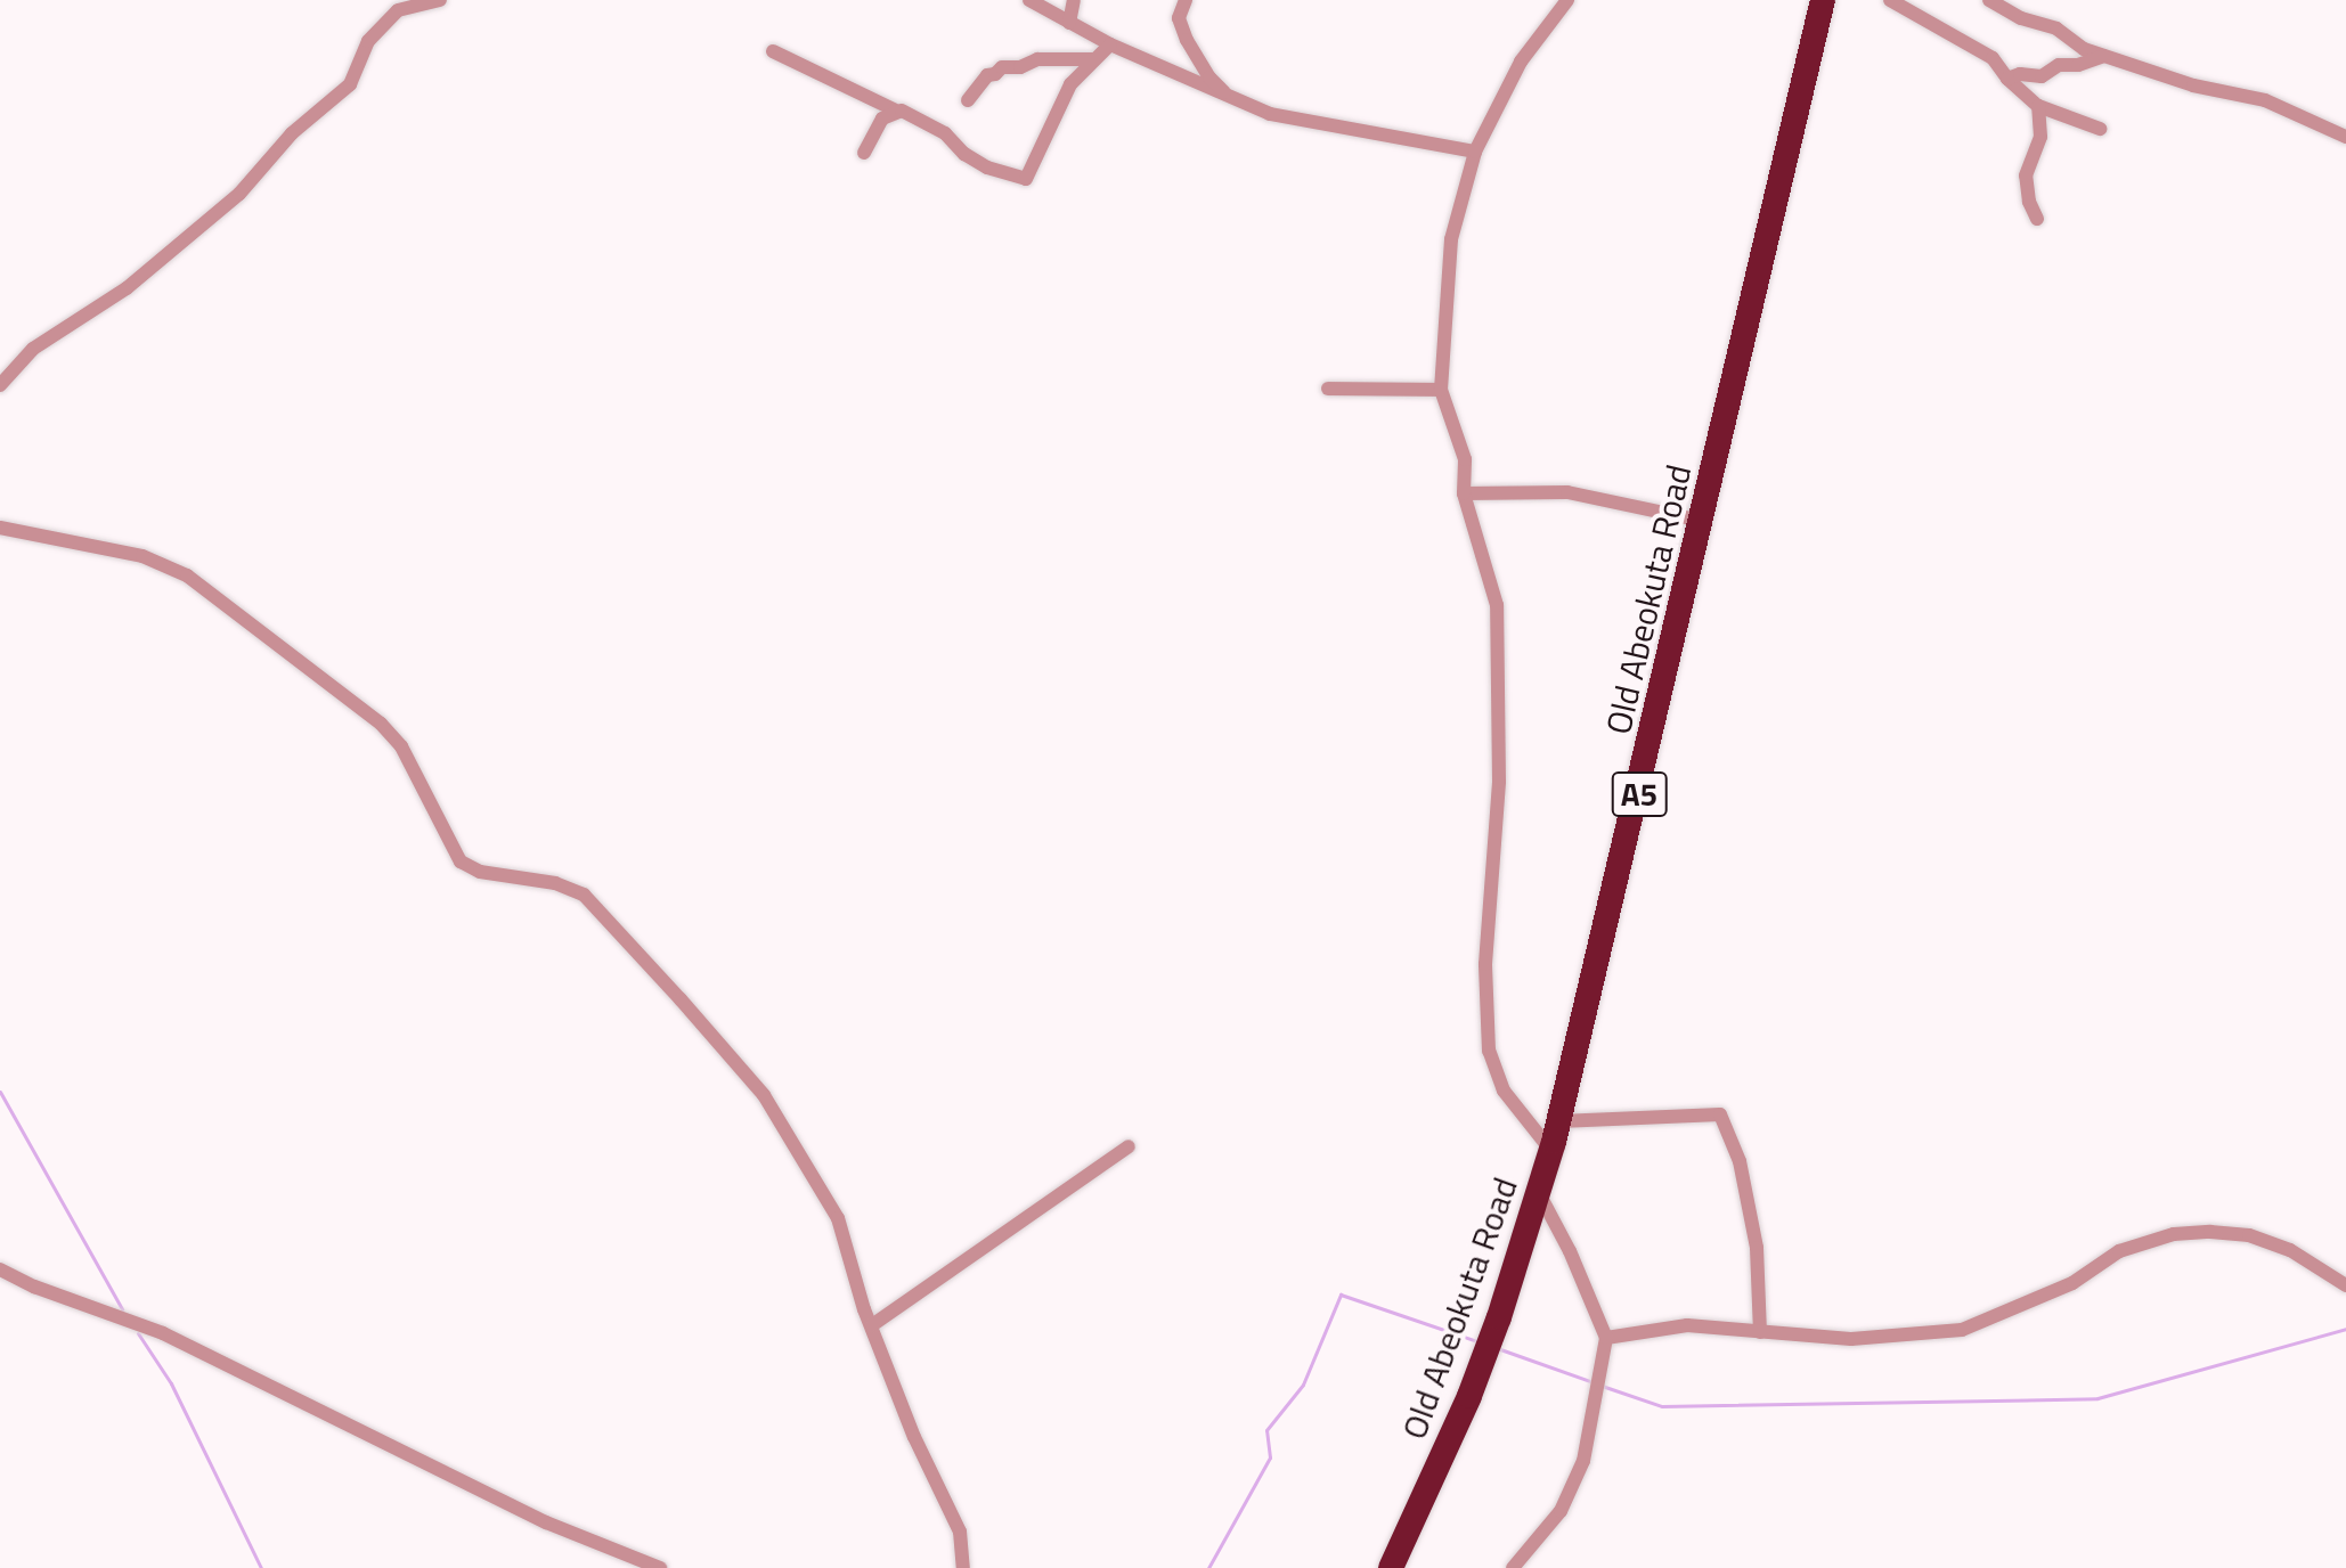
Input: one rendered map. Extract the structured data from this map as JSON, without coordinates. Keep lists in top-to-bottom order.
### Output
{
  "streets": {
    "highway": ["Old Abeokuta Road", "A5"]
  }
}
